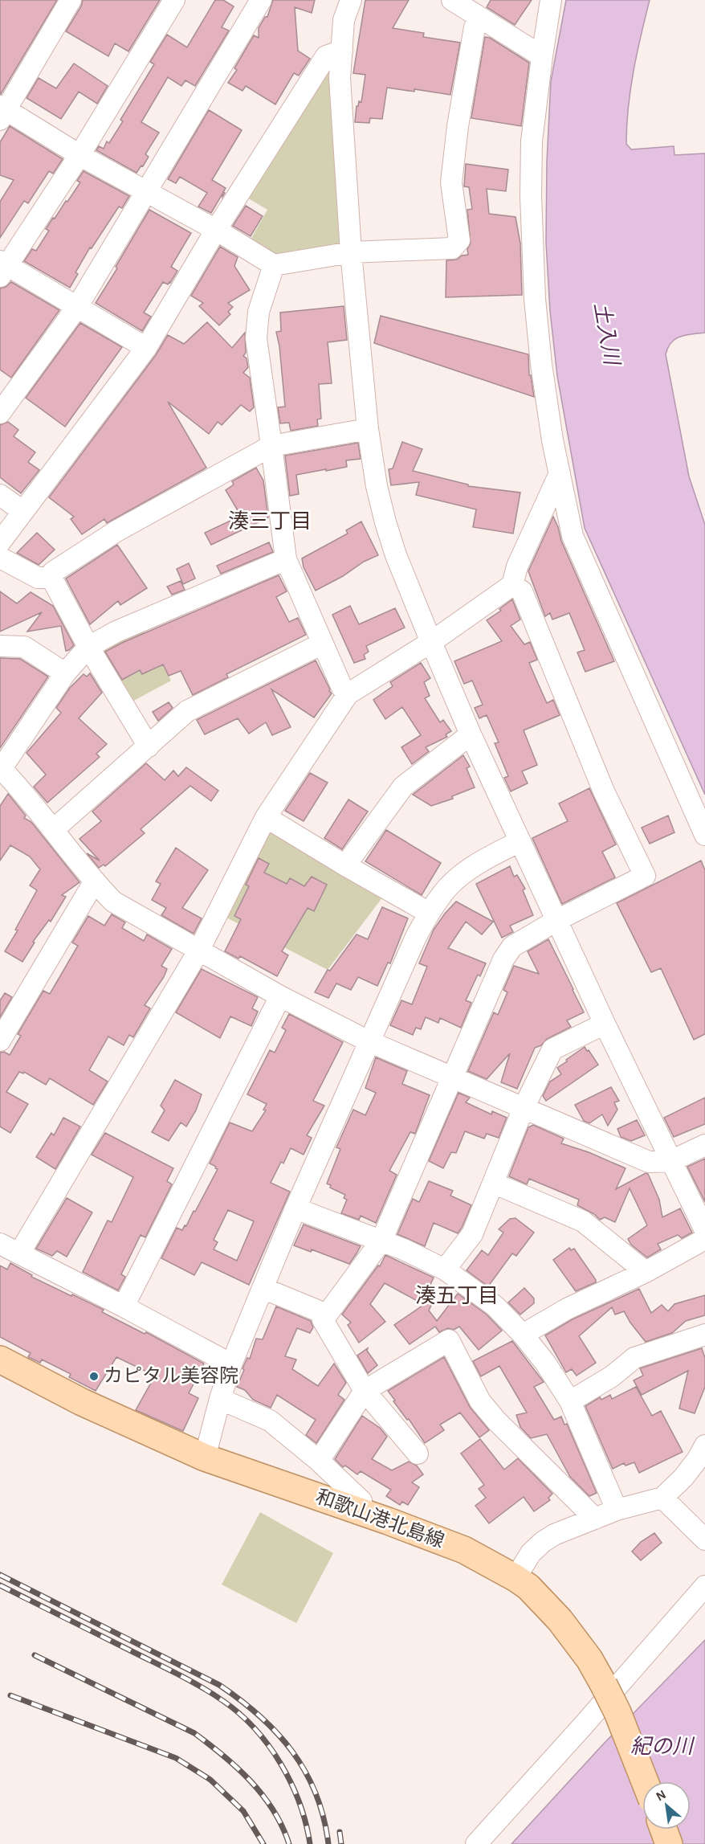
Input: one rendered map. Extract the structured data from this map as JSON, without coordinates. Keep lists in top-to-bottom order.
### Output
{
  "streets": {
    "main road": ["和歌山港北島線"]
  },
  "districts": ["湊三丁目", "湊五丁目"],
  "water": ["土入川", "紀の川"],
  "places": ["カピタル美容院"],
  "north": "top left"
}
